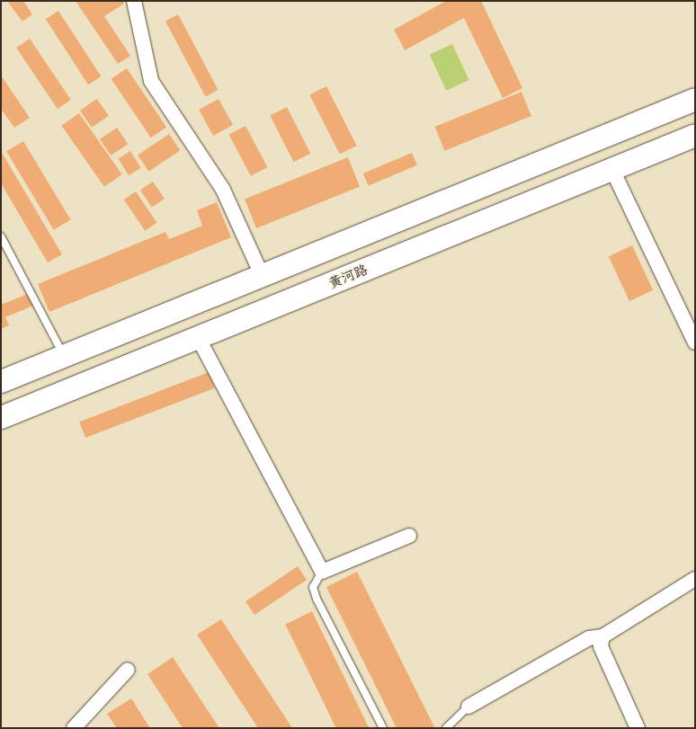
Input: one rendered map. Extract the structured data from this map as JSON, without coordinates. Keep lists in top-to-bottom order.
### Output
{
  "streets": {
    "main road": ["黄河路"]
  }
}
